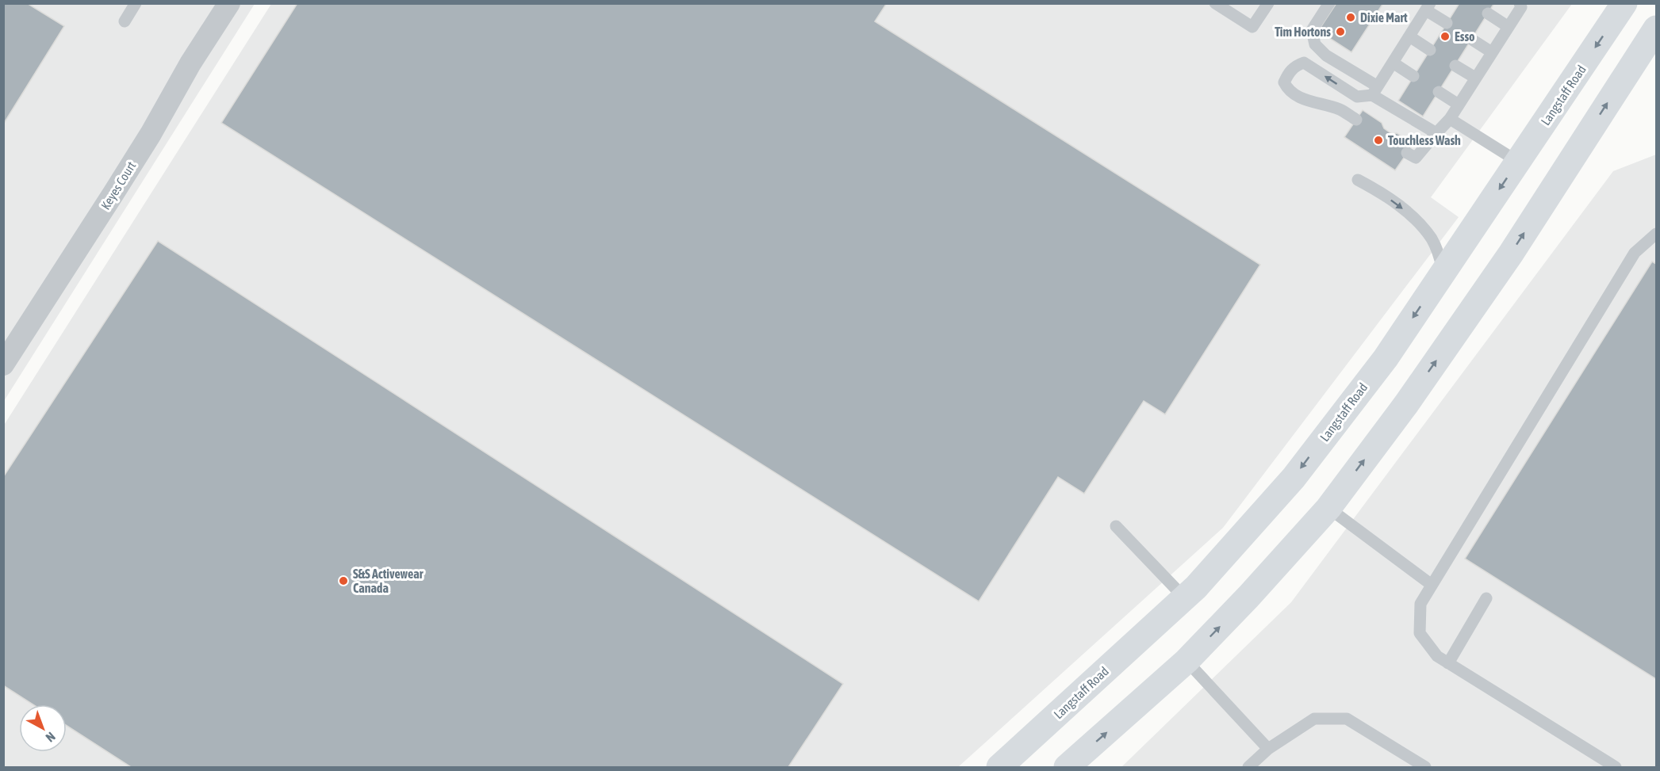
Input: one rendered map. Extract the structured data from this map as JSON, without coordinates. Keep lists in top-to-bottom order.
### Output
{
  "streets": {
    "main road": ["Langstaff Road"],
    "street": ["Keyes Court"]
  },
  "places": [
    "Dixie Mart",
    "Tim Hortons",
    "Esso",
    "Touchless Wash",
    "S&S Activewear Canada"
  ],
  "north": "bottom right"
}
